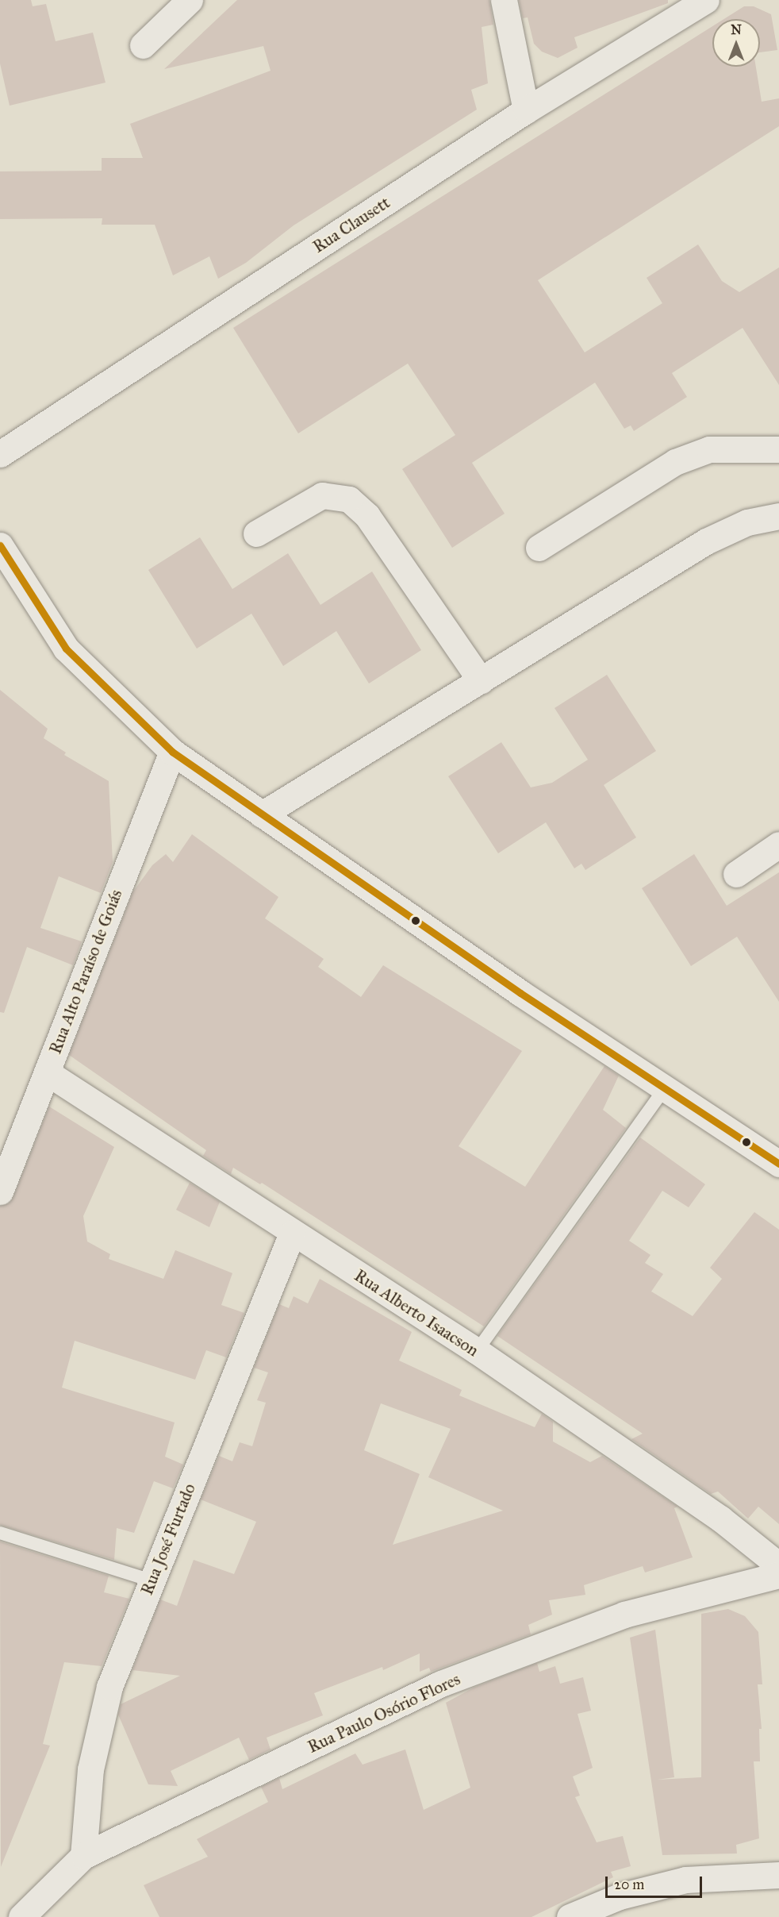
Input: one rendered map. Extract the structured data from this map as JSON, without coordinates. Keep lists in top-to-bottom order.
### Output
{
  "streets": {
    "street": [
      "Rua Clausett",
      "Rua Alto Paraíso de Goiás",
      "Rua Alberto Isaacson",
      "Rua José Furtado",
      "Rua Paulo Osório Flores"
    ]
  },
  "crossings": [
    ["Rua Alto Paraíso de Goiás", "Rua Alberto Isaacson"],
    ["Rua Alberto Isaacson", "Rua José Furtado"],
    ["Rua José Furtado", "Rua Paulo Osório Flores"]
  ],
  "scale_bar": "20 m",
  "north": "top"
}
